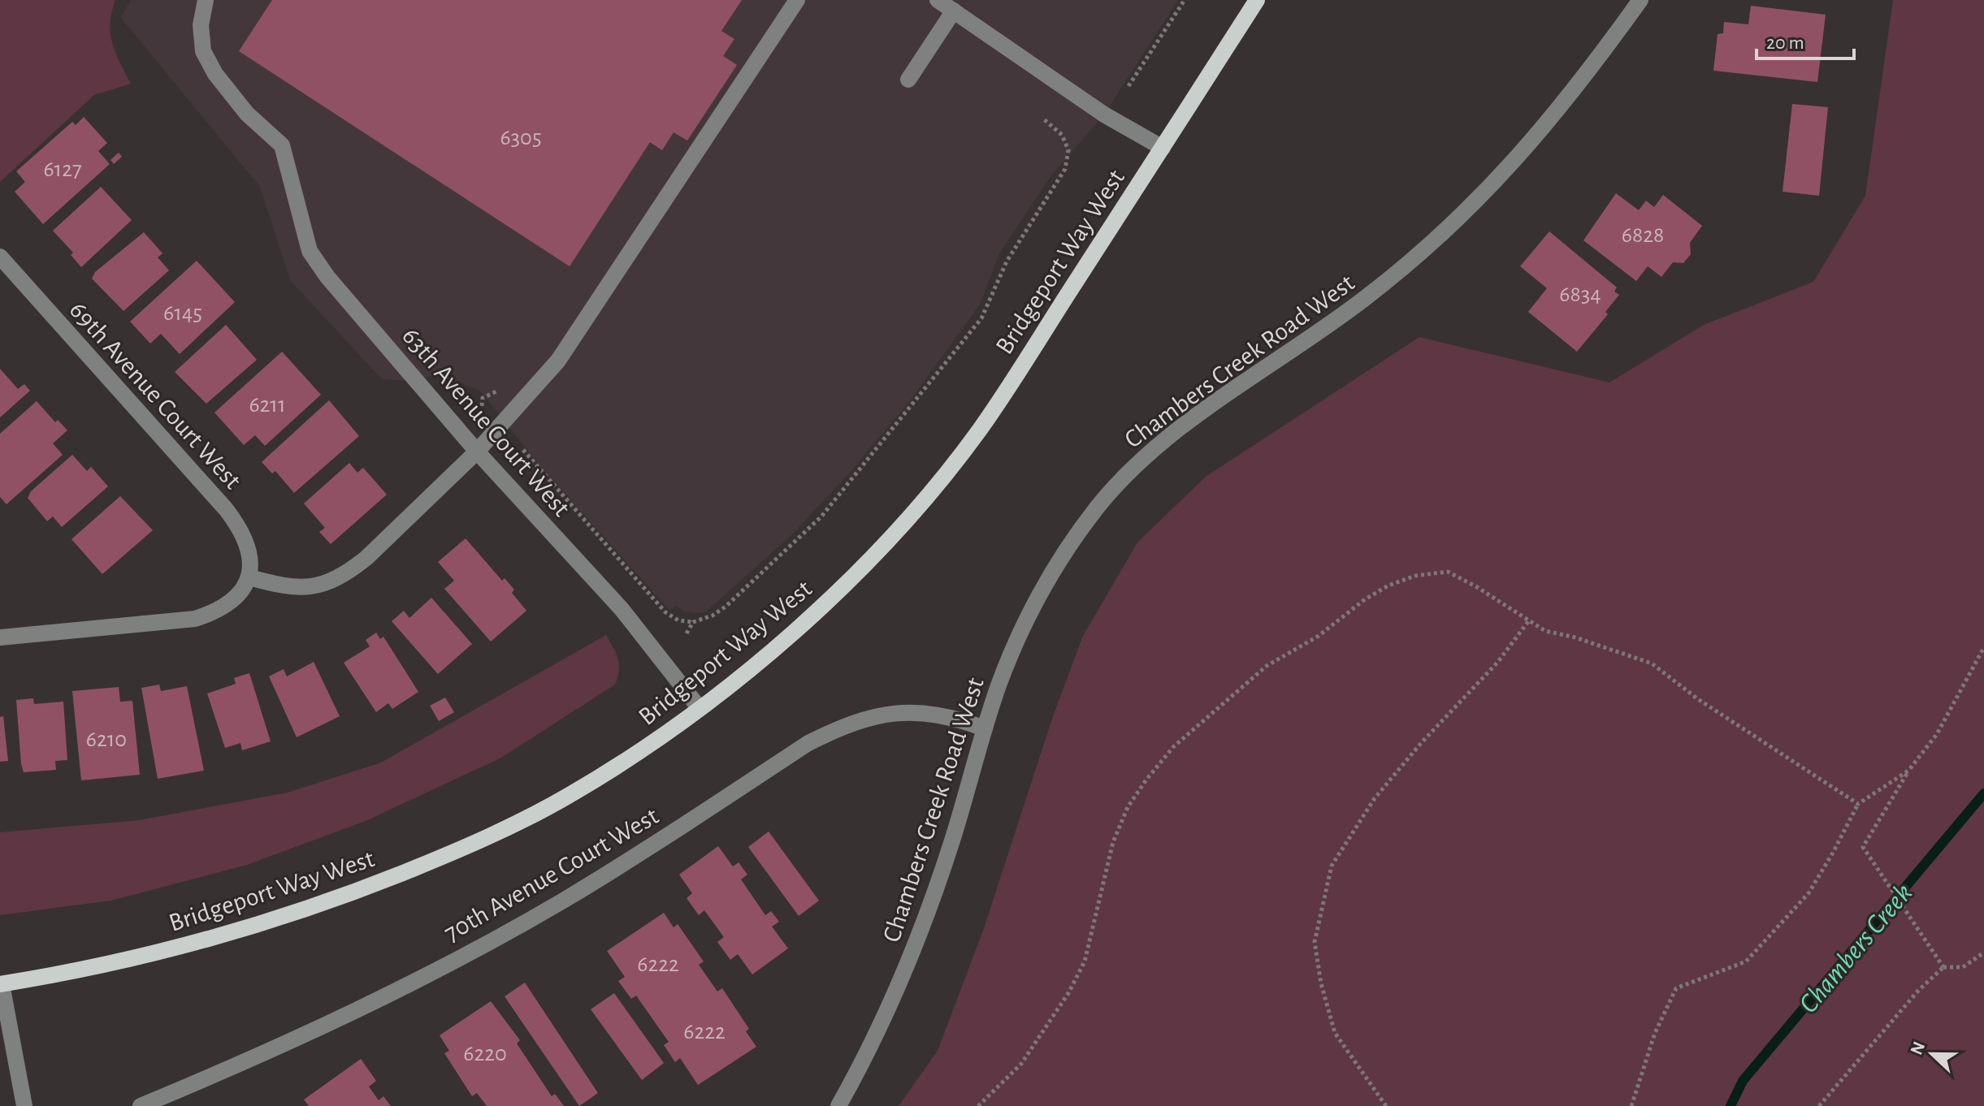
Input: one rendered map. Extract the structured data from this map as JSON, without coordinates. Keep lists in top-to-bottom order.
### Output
{
  "streets": {
    "main road": ["Bridgeport Way West"],
    "street": [
      "Chambers Creek Road West",
      "69th Avenue Court West",
      "63th Avenue Court West",
      "70th Avenue Court West"
    ]
  },
  "crossings": [
    ["Bridgeport Way West", "63th Avenue Court West"],
    ["Chambers Creek Road West", "70th Avenue Court West"]
  ],
  "water": ["Chambers Creek"],
  "house_numbers": [
    "6305",
    "6127",
    "6828",
    "6834",
    "6145",
    "6211",
    "6210",
    "6222",
    "6222",
    "6220"
  ],
  "scale_bar": "20 m",
  "north": "left"
}
